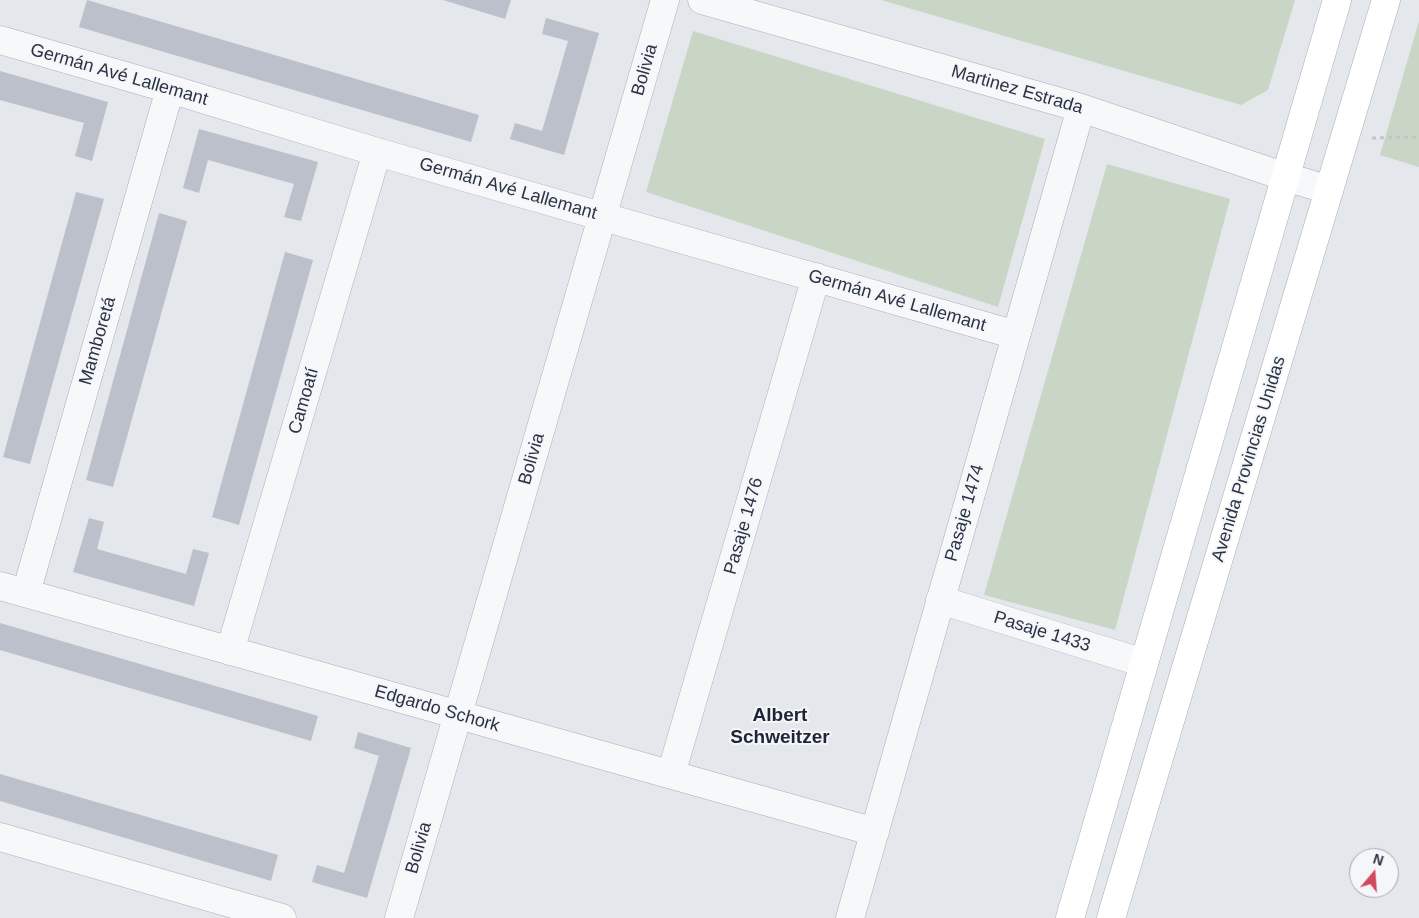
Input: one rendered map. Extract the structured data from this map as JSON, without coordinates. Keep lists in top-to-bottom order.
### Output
{
  "streets": {
    "main road": ["Avenida Provincias Unidas"],
    "street": [
      "Bolivia",
      "Germán Avé Lallemant",
      "Martinez Estrada",
      "Mamboretá",
      "Camoatí",
      "Pasaje 1474",
      "Pasaje 1476",
      "Pasaje 1433",
      "Edgardo Schork"
    ]
  },
  "crossings": [
    ["Bolivia", "Germán Avé Lallemant"],
    ["Bolivia", "Edgardo Schork"],
    ["Germán Avé Lallemant", "Mamboretá"],
    ["Germán Avé Lallemant", "Camoatí"],
    ["Germán Avé Lallemant", "Pasaje 1474"],
    ["Germán Avé Lallemant", "Pasaje 1476"],
    ["Martinez Estrada", "Avenida Provincias Unidas"],
    ["Martinez Estrada", "Pasaje 1474"],
    ["Mamboretá", "Edgardo Schork"],
    ["Camoatí", "Edgardo Schork"],
    ["Pasaje 1474", "Pasaje 1433"],
    ["Pasaje 1474", "Edgardo Schork"],
    ["Pasaje 1476", "Edgardo Schork"]
  ],
  "districts": ["Albert Schweitzer"],
  "north": "top"
}
